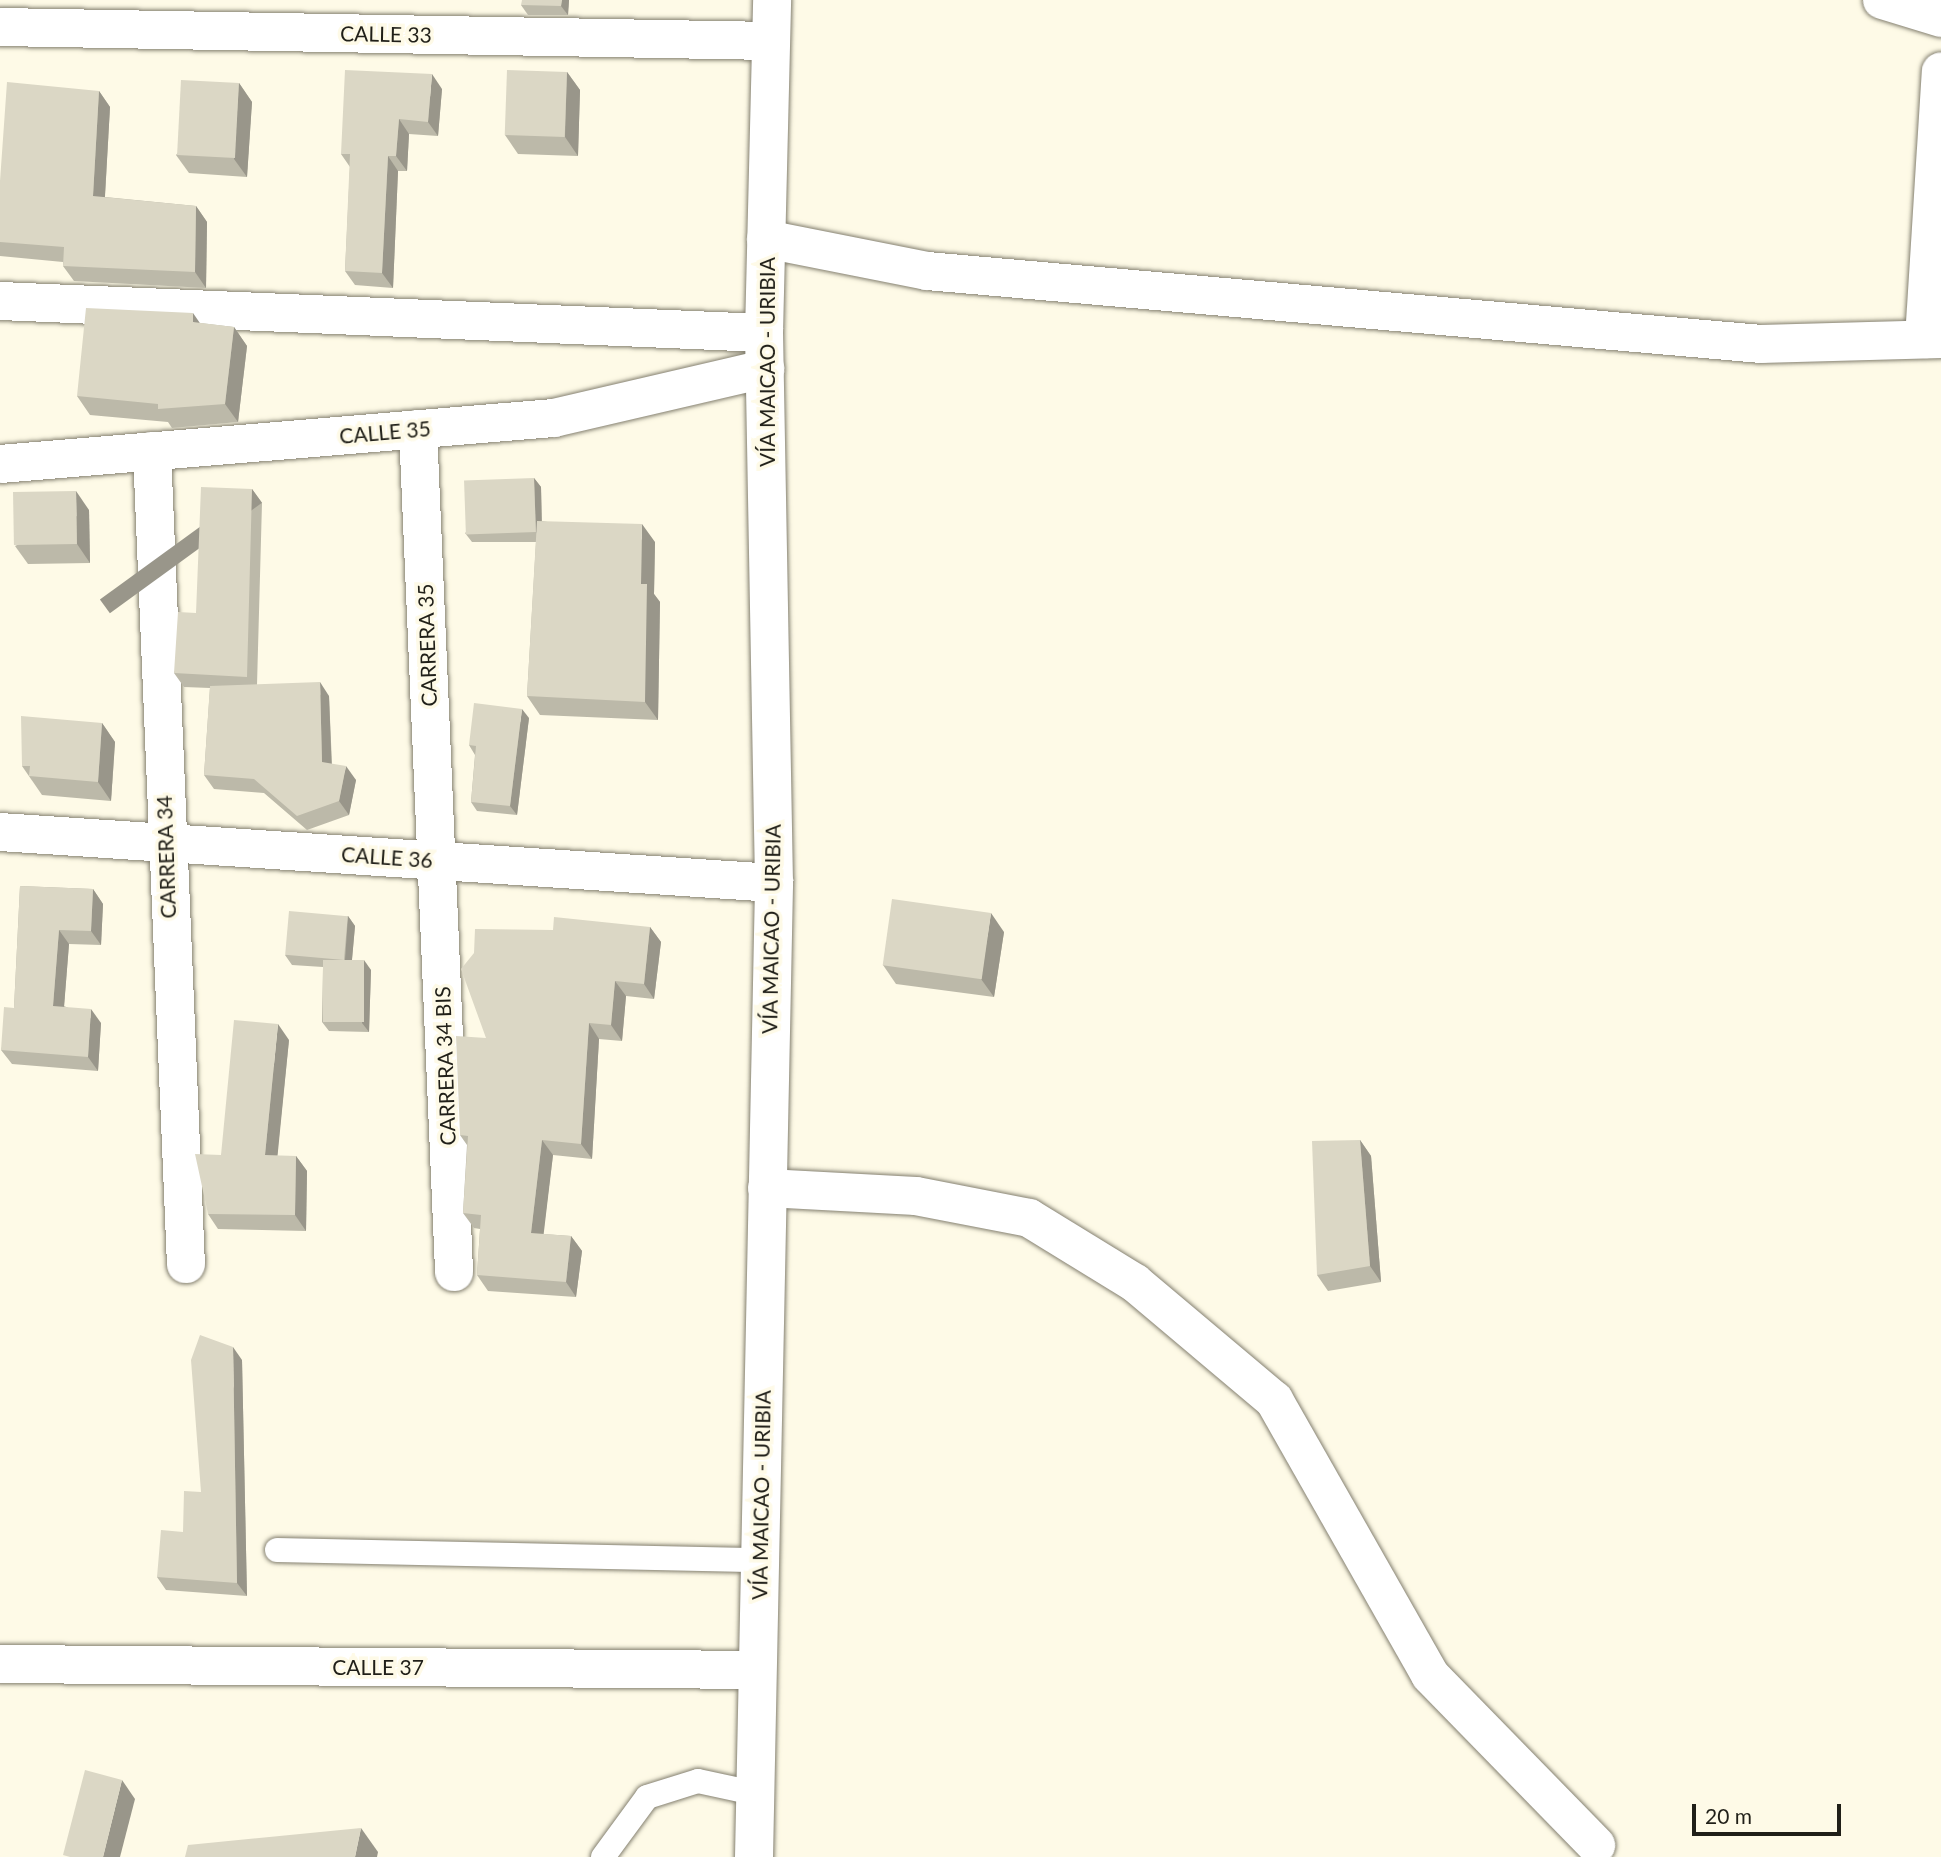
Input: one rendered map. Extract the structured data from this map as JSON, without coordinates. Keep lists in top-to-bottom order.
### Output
{
  "streets": {
    "street": [
      "CALLE 33",
      "VÍA MAICAO - URIBIA",
      "CALLE 35",
      "CARRERA 35",
      "CARRERA 34",
      "CALLE 36",
      "CARRERA 34 BIS",
      "CALLE 37"
    ]
  },
  "crossings": [
    ["CALLE 33", "VÍA MAICAO - URIBIA"],
    ["VÍA MAICAO - URIBIA", "CALLE 35"],
    ["VÍA MAICAO - URIBIA", "CALLE 36"],
    ["VÍA MAICAO - URIBIA", "CALLE 37"],
    ["CALLE 35", "CARRERA 35"],
    ["CALLE 35", "CARRERA 34"],
    ["CARRERA 35", "CALLE 36"],
    ["CARRERA 35", "CARRERA 34 BIS"],
    ["CARRERA 34", "CALLE 36"],
    ["CALLE 36", "CARRERA 34 BIS"]
  ],
  "scale_bar": "20 m"
}
